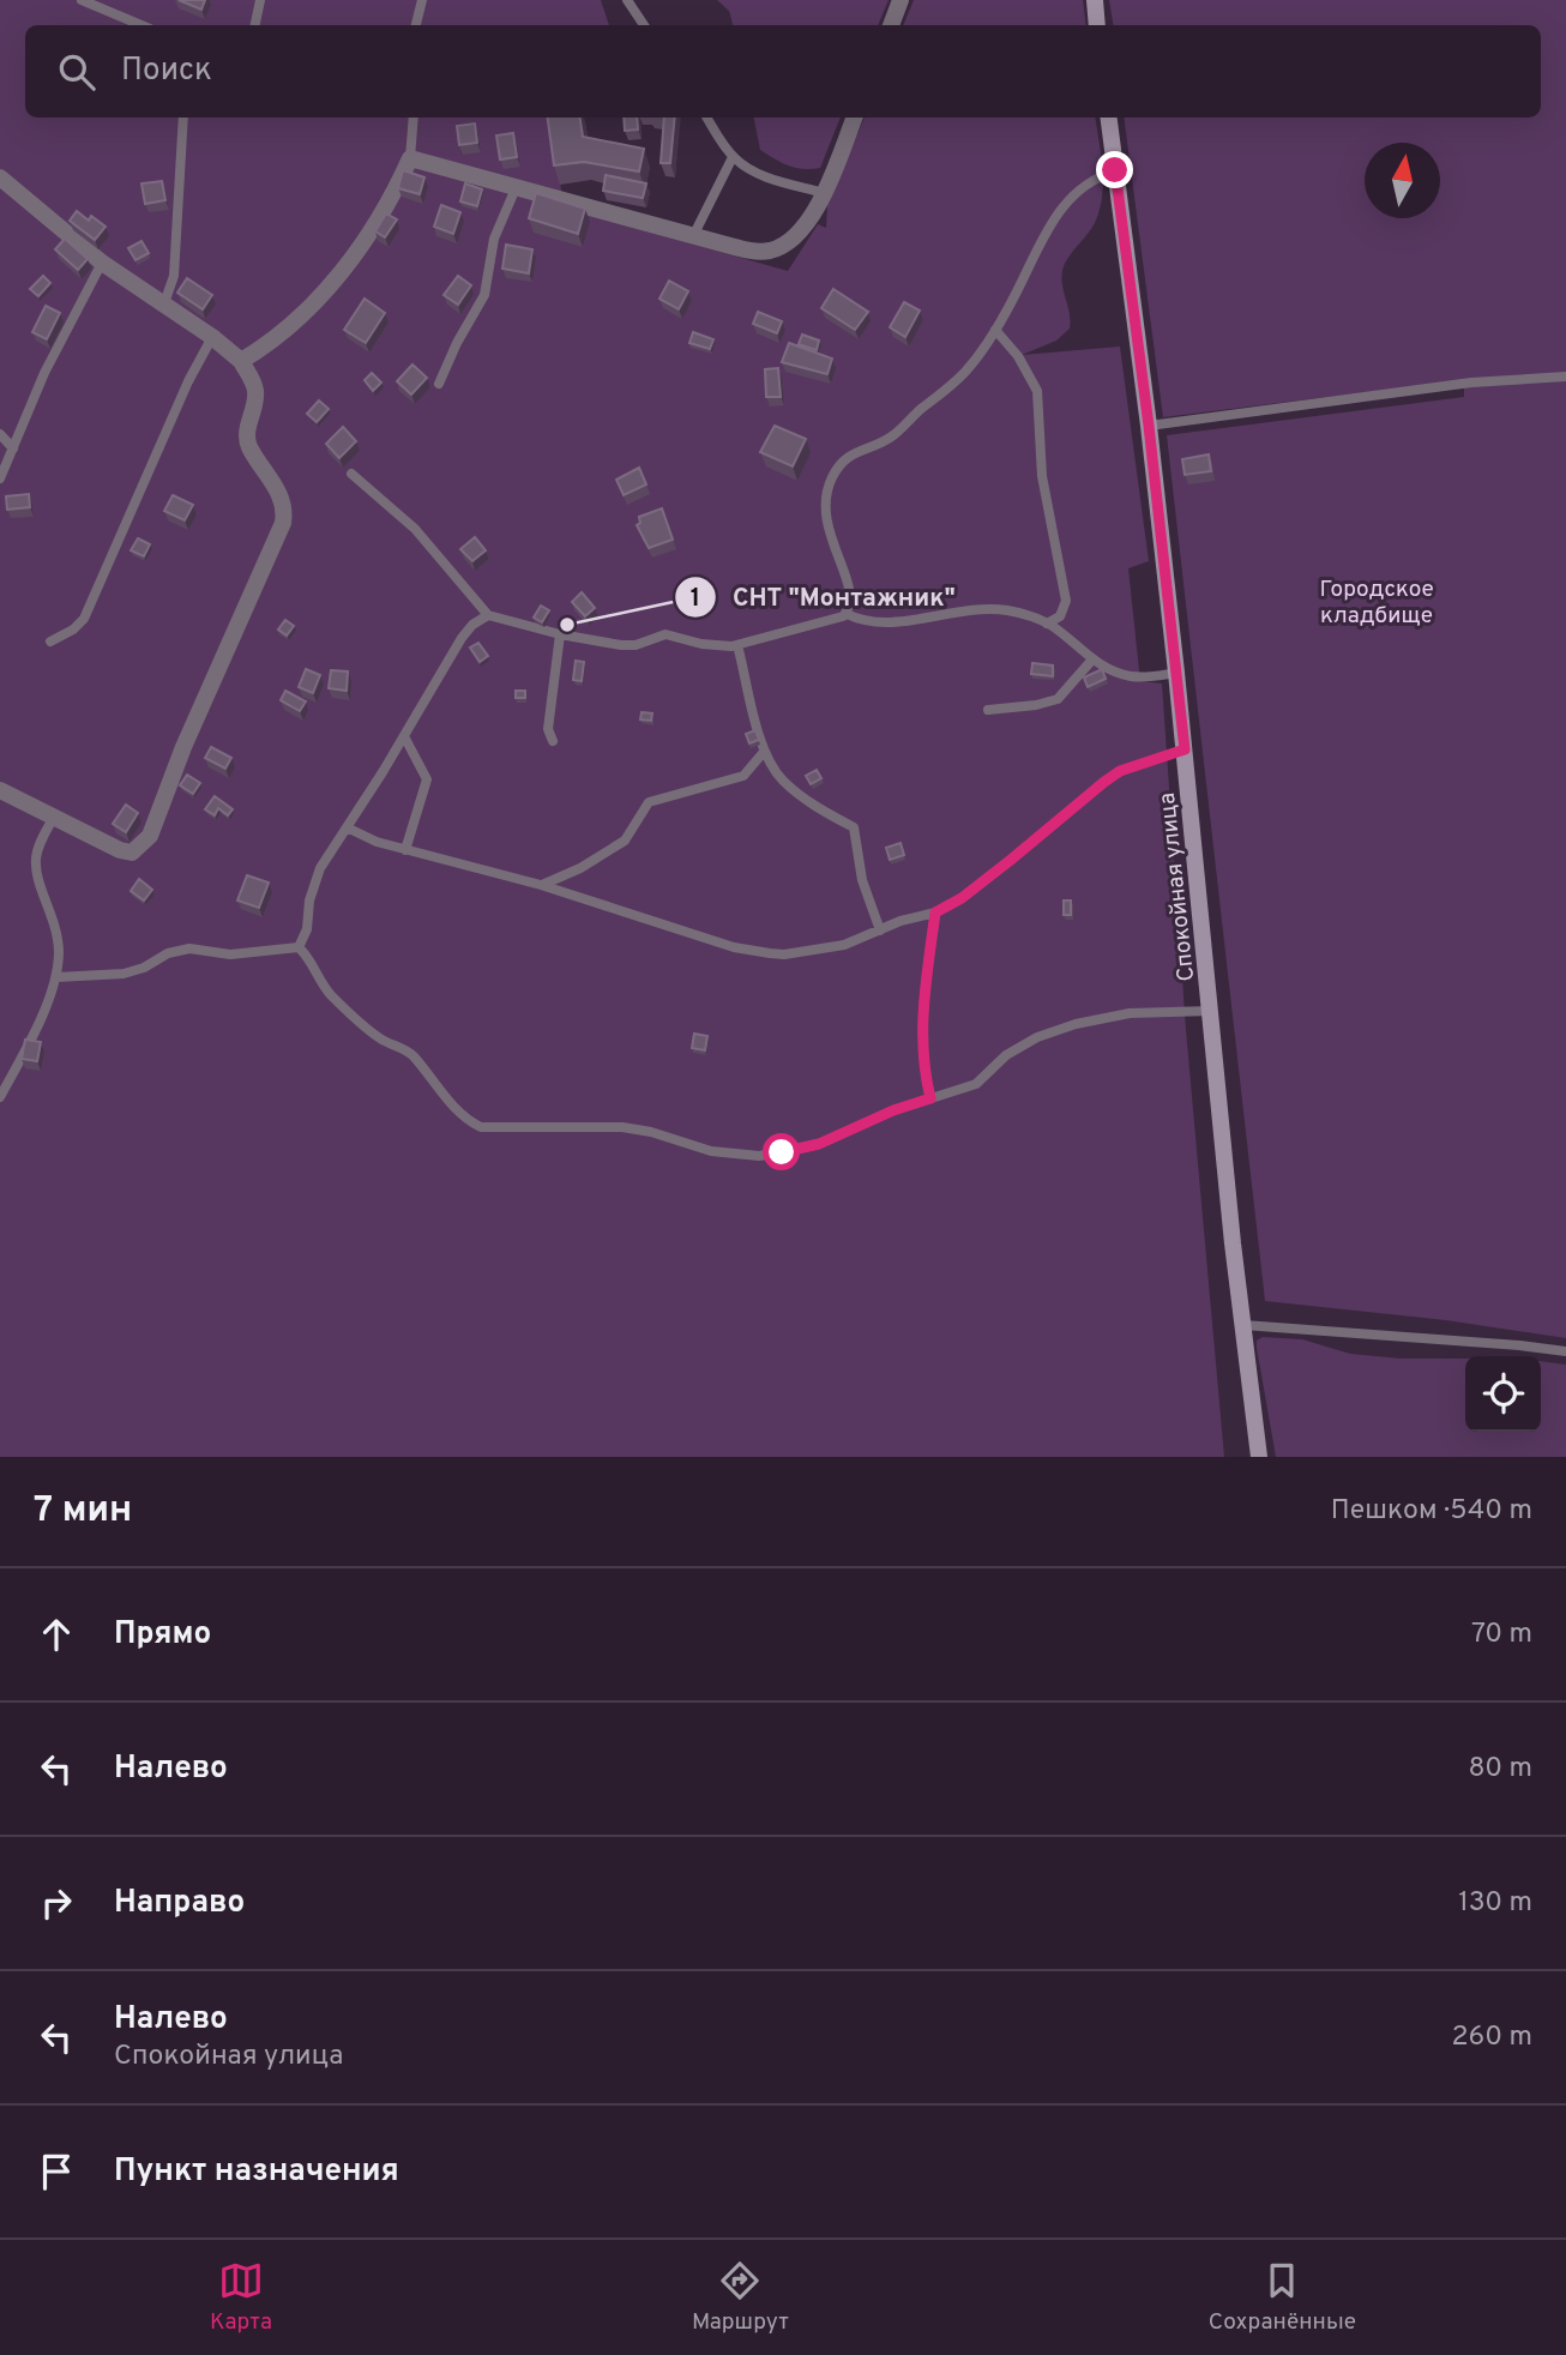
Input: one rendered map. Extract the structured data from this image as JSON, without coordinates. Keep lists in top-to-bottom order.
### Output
{
  "streets": {
    "street": ["Спокойная улица"]
  },
  "parks": ["Городское кладбище"],
  "places": ["СНТ \"Монтажник\""],
  "north": "top",
  "page": {
    "search": "Поиск",
    "heading": ["7 мин", "Пешком · 540 m"],
    "list": [
      ["Прямо", "70 m"],
      ["Налево", "80 m"],
      ["Направо", "130 m"],
      ["Налево", "Спокойная улица", "260 m"],
      "Пункт назначения"
    ],
    "nav": ["Карта", "Маршрут", "Сохранённые"]
  }
}
